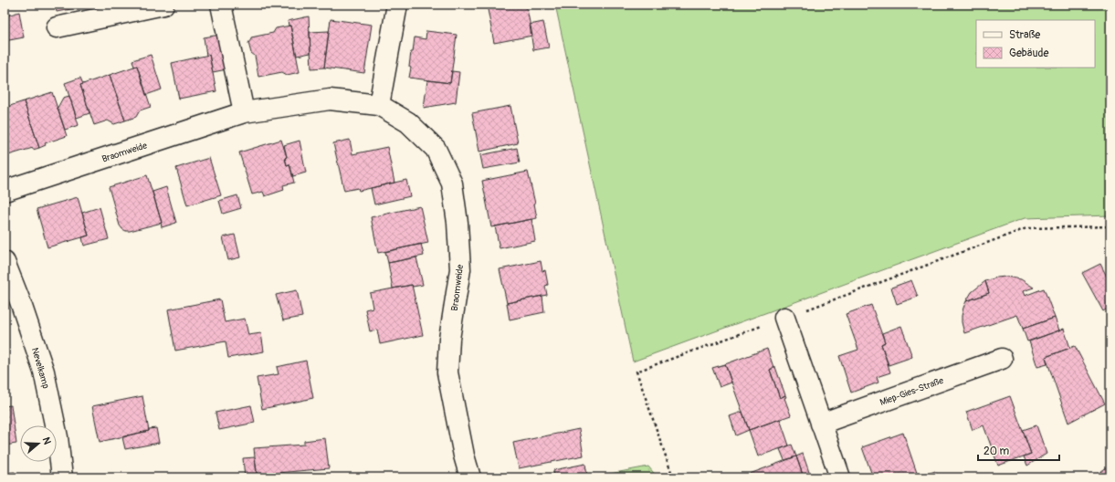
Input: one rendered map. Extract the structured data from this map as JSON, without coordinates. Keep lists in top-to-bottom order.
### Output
{
  "streets": {
    "street": ["Braomweide", "Nevelkamp", "Miep-Gies-Straße"]
  },
  "legend": ["Straße", "Gebäude"],
  "scale_bar": "20 m",
  "north": "right"
}
